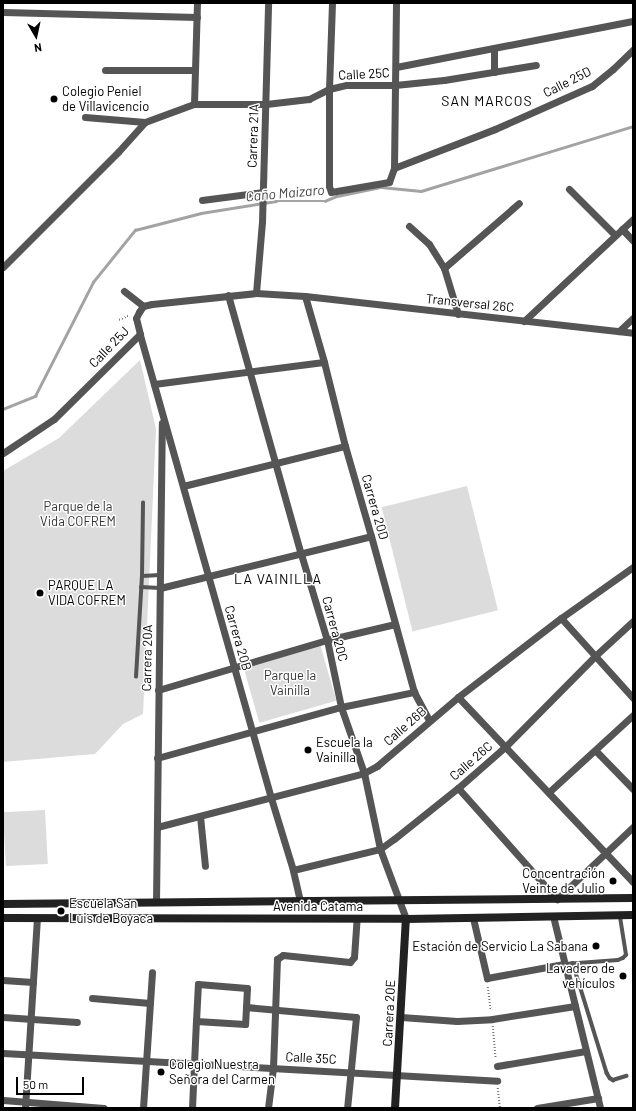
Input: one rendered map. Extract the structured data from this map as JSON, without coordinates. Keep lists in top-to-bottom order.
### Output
{
  "streets": {
    "main road": ["Avenida Catama", "Carrera 20E"],
    "street": [
      "Calle 25C",
      "Calle 25D",
      "Carrera 21A",
      "Transversal 26C",
      "Calle 25J",
      "Carrera 20D",
      "Carrera 20C",
      "Carrera 20B",
      "Carrera 20A",
      "Calle 26B",
      "Calle 26C",
      "Calle 35C"
    ]
  },
  "crossings": [
    ["Calle 25C", "Carrera 21A"],
    ["Transversal 26C", "Carrera 20D"],
    ["Calle 25J", "Carrera 20B"],
    ["Carrera 20D", "Calle 26B"],
    ["Carrera 20C", "Calle 26B"],
    ["Carrera 20C", "Calle 26C"],
    ["Carrera 20C", "Avenida Catama"],
    ["Carrera 20C", "Carrera 20E"],
    ["Carrera 20B", "Carrera 20A"],
    ["Carrera 20B", "Calle 26B"],
    ["Carrera 20B", "Calle 26C"],
    ["Carrera 20B", "Avenida Catama"],
    ["Carrera 20A", "Calle 26B"],
    ["Carrera 20A", "Avenida Catama"],
    ["Avenida Catama", "Carrera 20E"],
    ["Carrera 20E", "Calle 35C"]
  ],
  "districts": ["SAN MARCOS", "LA VAINILLA"],
  "water": ["Caño Maizaro"],
  "parks": ["Parque de la Vida COFREM", "Parque la Vainilla"],
  "places": [
    "Colegio Peniel de Villavicencio",
    "PARQUE LA VIDA COFREM",
    "Escuela la Vainilla",
    "Concentración Veinte de Julio",
    "Escuela San Luis de Boyaca",
    "Estación de Servicio La Sabana",
    "Lavadero de vehículos",
    "Colegio Nuestra Señora del Carmen"
  ],
  "scale_bar": "50 m",
  "north": "bottom"
}
